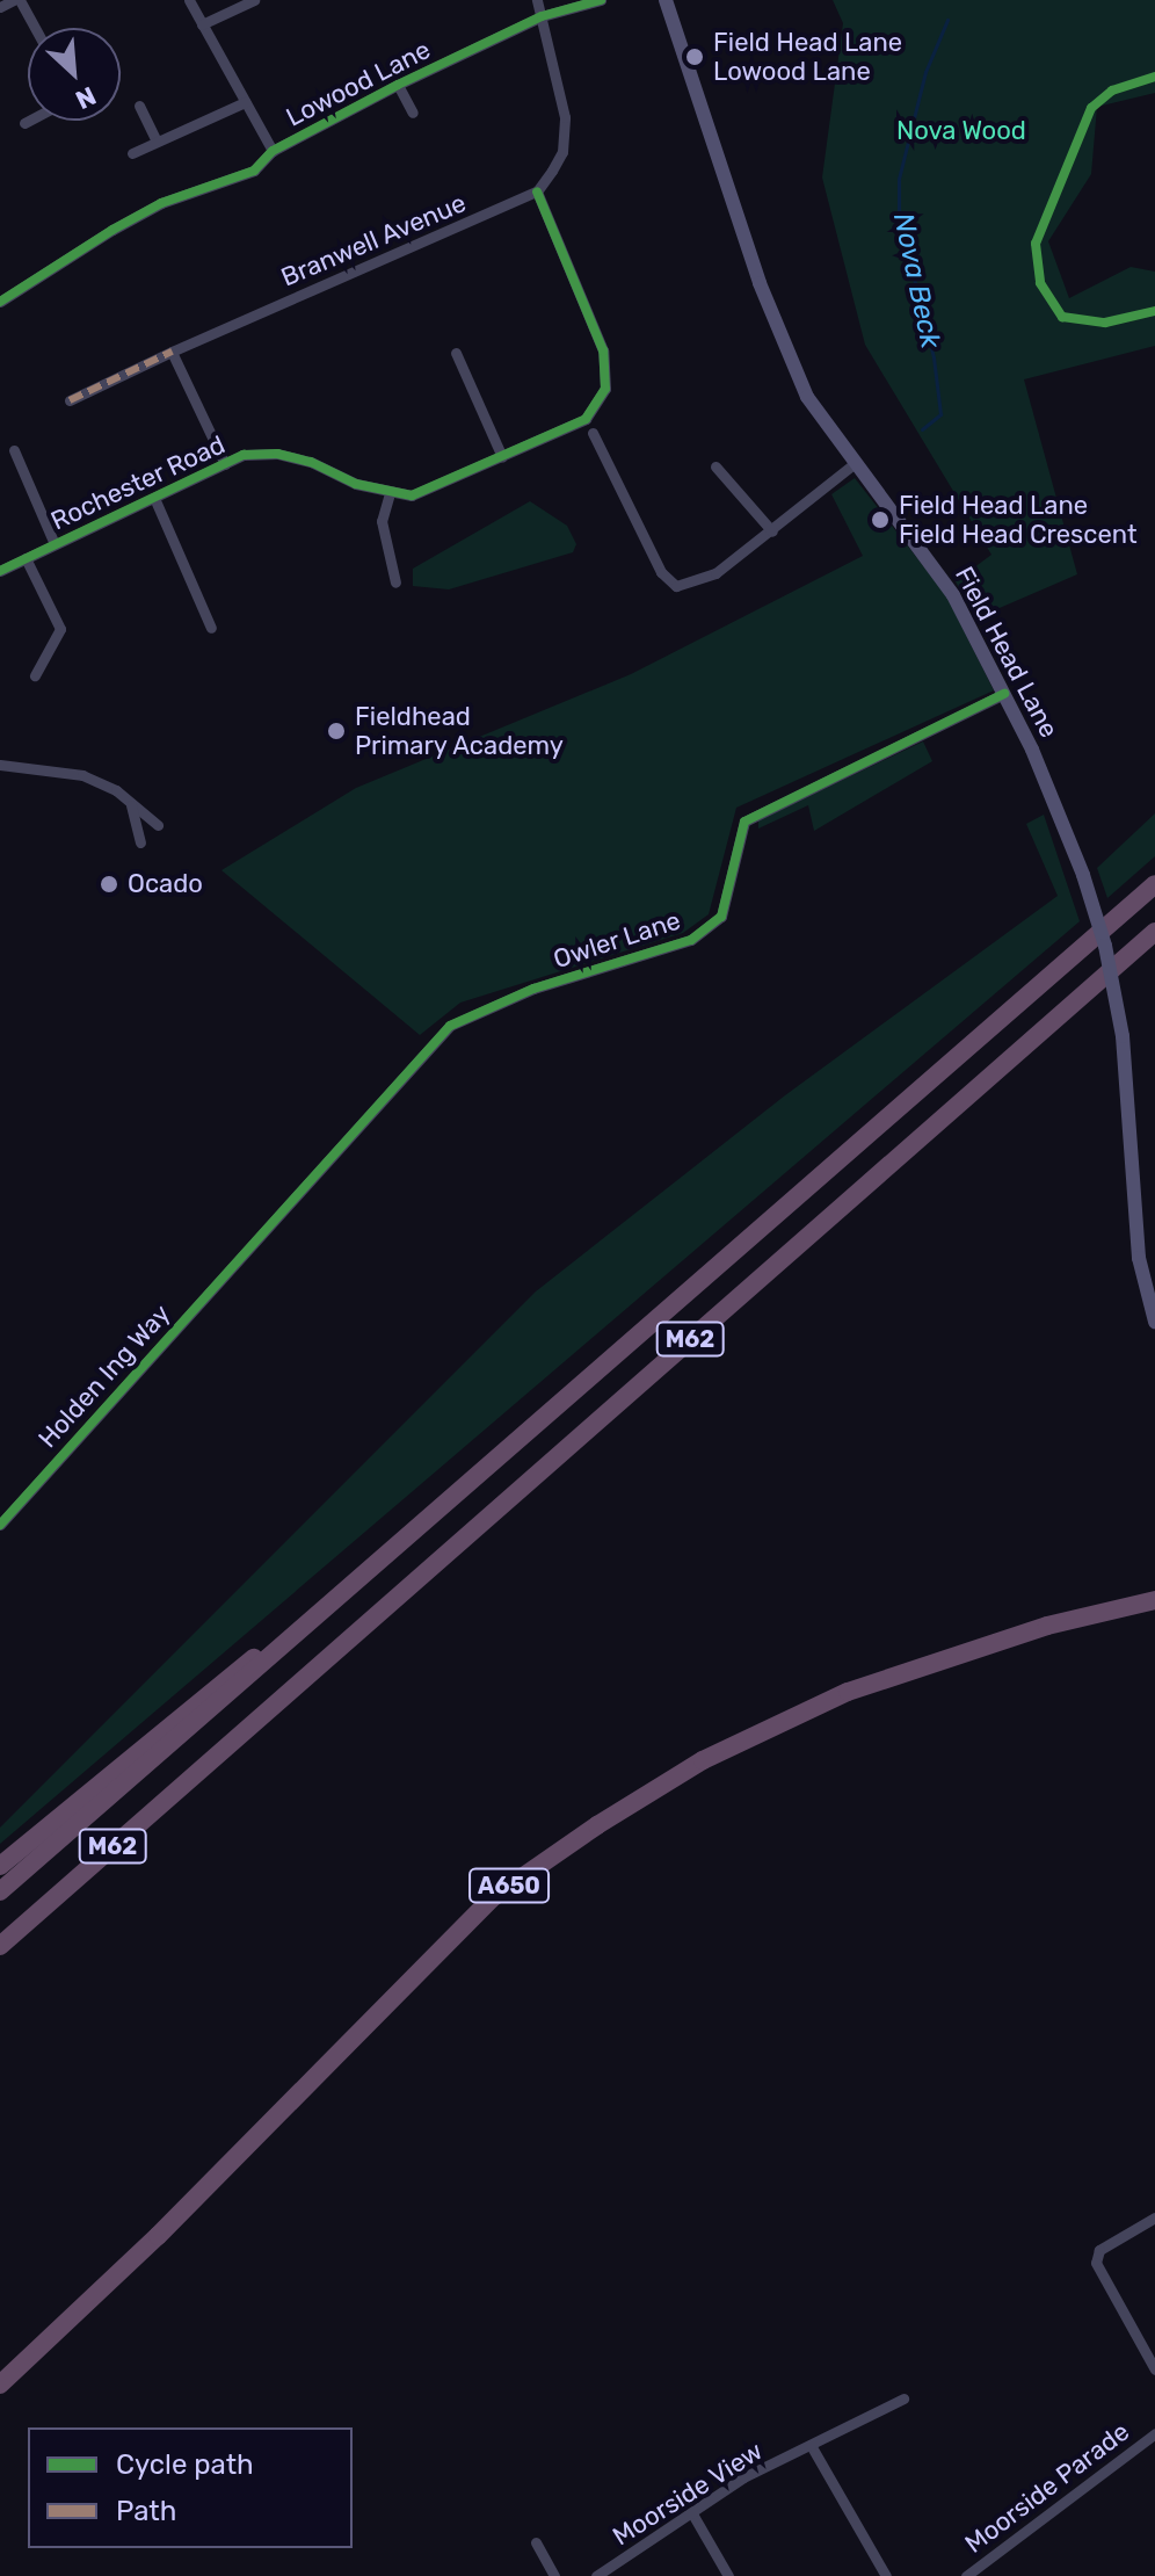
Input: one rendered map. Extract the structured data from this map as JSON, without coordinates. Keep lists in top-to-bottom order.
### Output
{
  "streets": {
    "highway": ["M62", "A650"],
    "main road": ["Field Head Lane"],
    "street": [
      "Lowood Lane",
      "Branwell Avenue",
      "Rochester Road",
      "Owler Lane",
      "Holden Ing Way",
      "Moorside Parade",
      "Moorside View"
    ]
  },
  "crossings": [
    ["Branwell Avenue", "Rochester Road"],
    ["Field Head Lane", "Owler Lane"],
    ["Owler Lane", "Holden Ing Way"]
  ],
  "water": ["Nova Beck"],
  "parks": ["Nova Wood"],
  "places": [
    "Field Head Lane Lowood Lane",
    "Field Head Lane Field Head Crescent",
    "Fieldhead Primary Academy",
    "Ocado"
  ],
  "legend": ["Cycle path", "Path"],
  "north": "bottom right"
}
